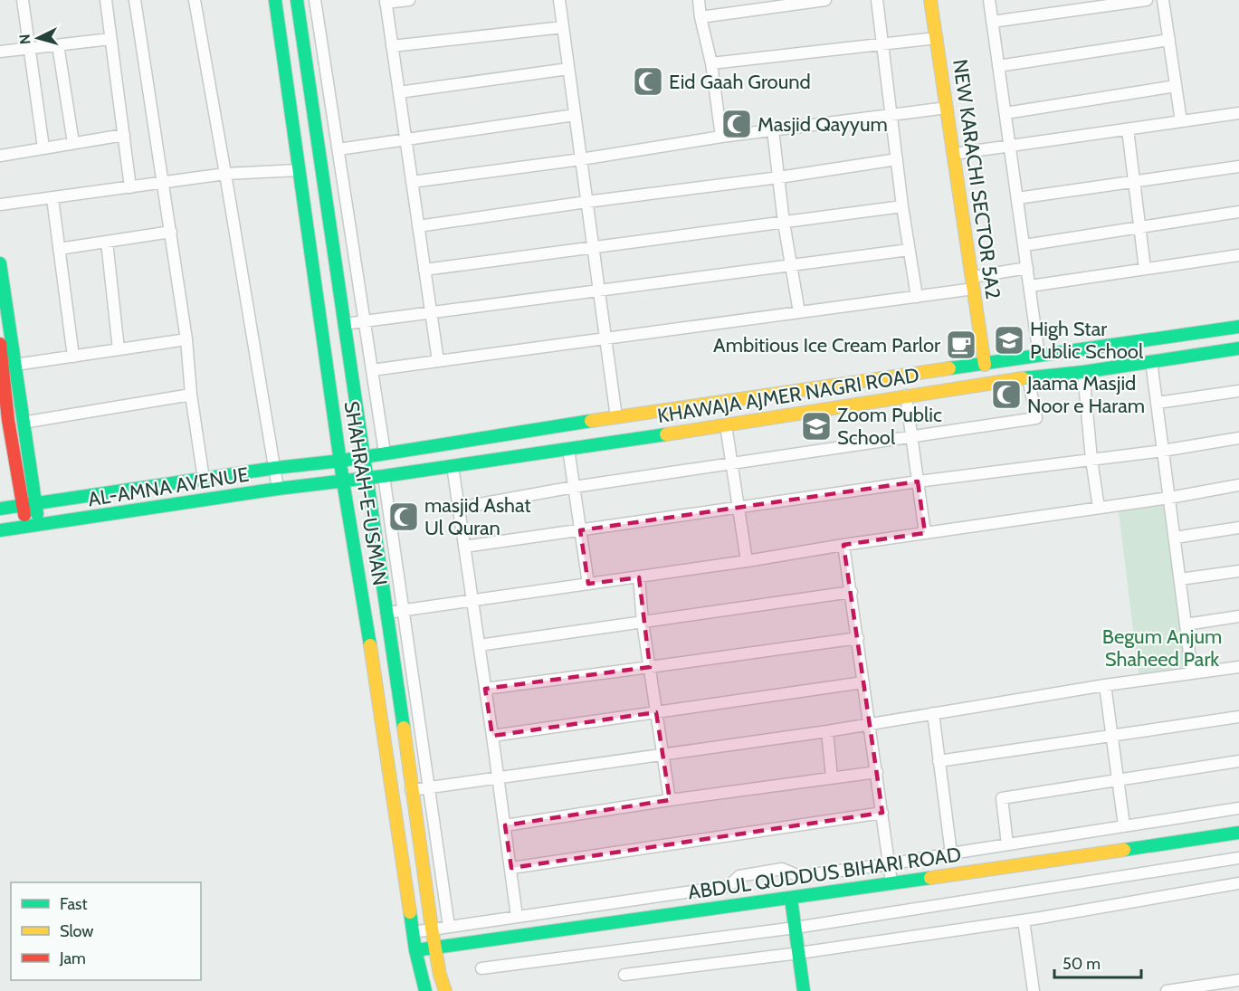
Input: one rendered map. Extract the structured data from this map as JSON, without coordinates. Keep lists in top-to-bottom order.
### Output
{
  "streets": {
    "main road": [
      "NEW KARACHI SECTOR 5A2",
      "KHAWAJA AJMER NAGRI ROAD",
      "AL-AMNA AVENUE",
      "SHAHRAH-E-USMAN",
      "ABDUL QUDDUS BIHARI ROAD"
    ]
  },
  "crossings": [
    ["NEW KARACHI SECTOR 5A2", "KHAWAJA AJMER NAGRI ROAD"],
    ["KHAWAJA AJMER NAGRI ROAD", "AL-AMNA AVENUE"],
    ["KHAWAJA AJMER NAGRI ROAD", "SHAHRAH-E-USMAN"],
    ["AL-AMNA AVENUE", "SHAHRAH-E-USMAN"],
    ["SHAHRAH-E-USMAN", "ABDUL QUDDUS BIHARI ROAD"]
  ],
  "parks": ["Begum Anjum Shaheed Park"],
  "places": {
    "mosque": [
      "Eid Gaah Ground",
      "Masjid Qayyum",
      "Jaama Masjid Noor e Haram",
      "masjid Ashat Ul Quran"
    ],
    "school or university": ["High Star Public School", "Zoom Public School"],
    "cafe": ["Ambitious Ice Cream Parlor"]
  },
  "legend": ["Fast", "Slow", "Jam"],
  "scale_bar": "50 m",
  "north": "left"
}
